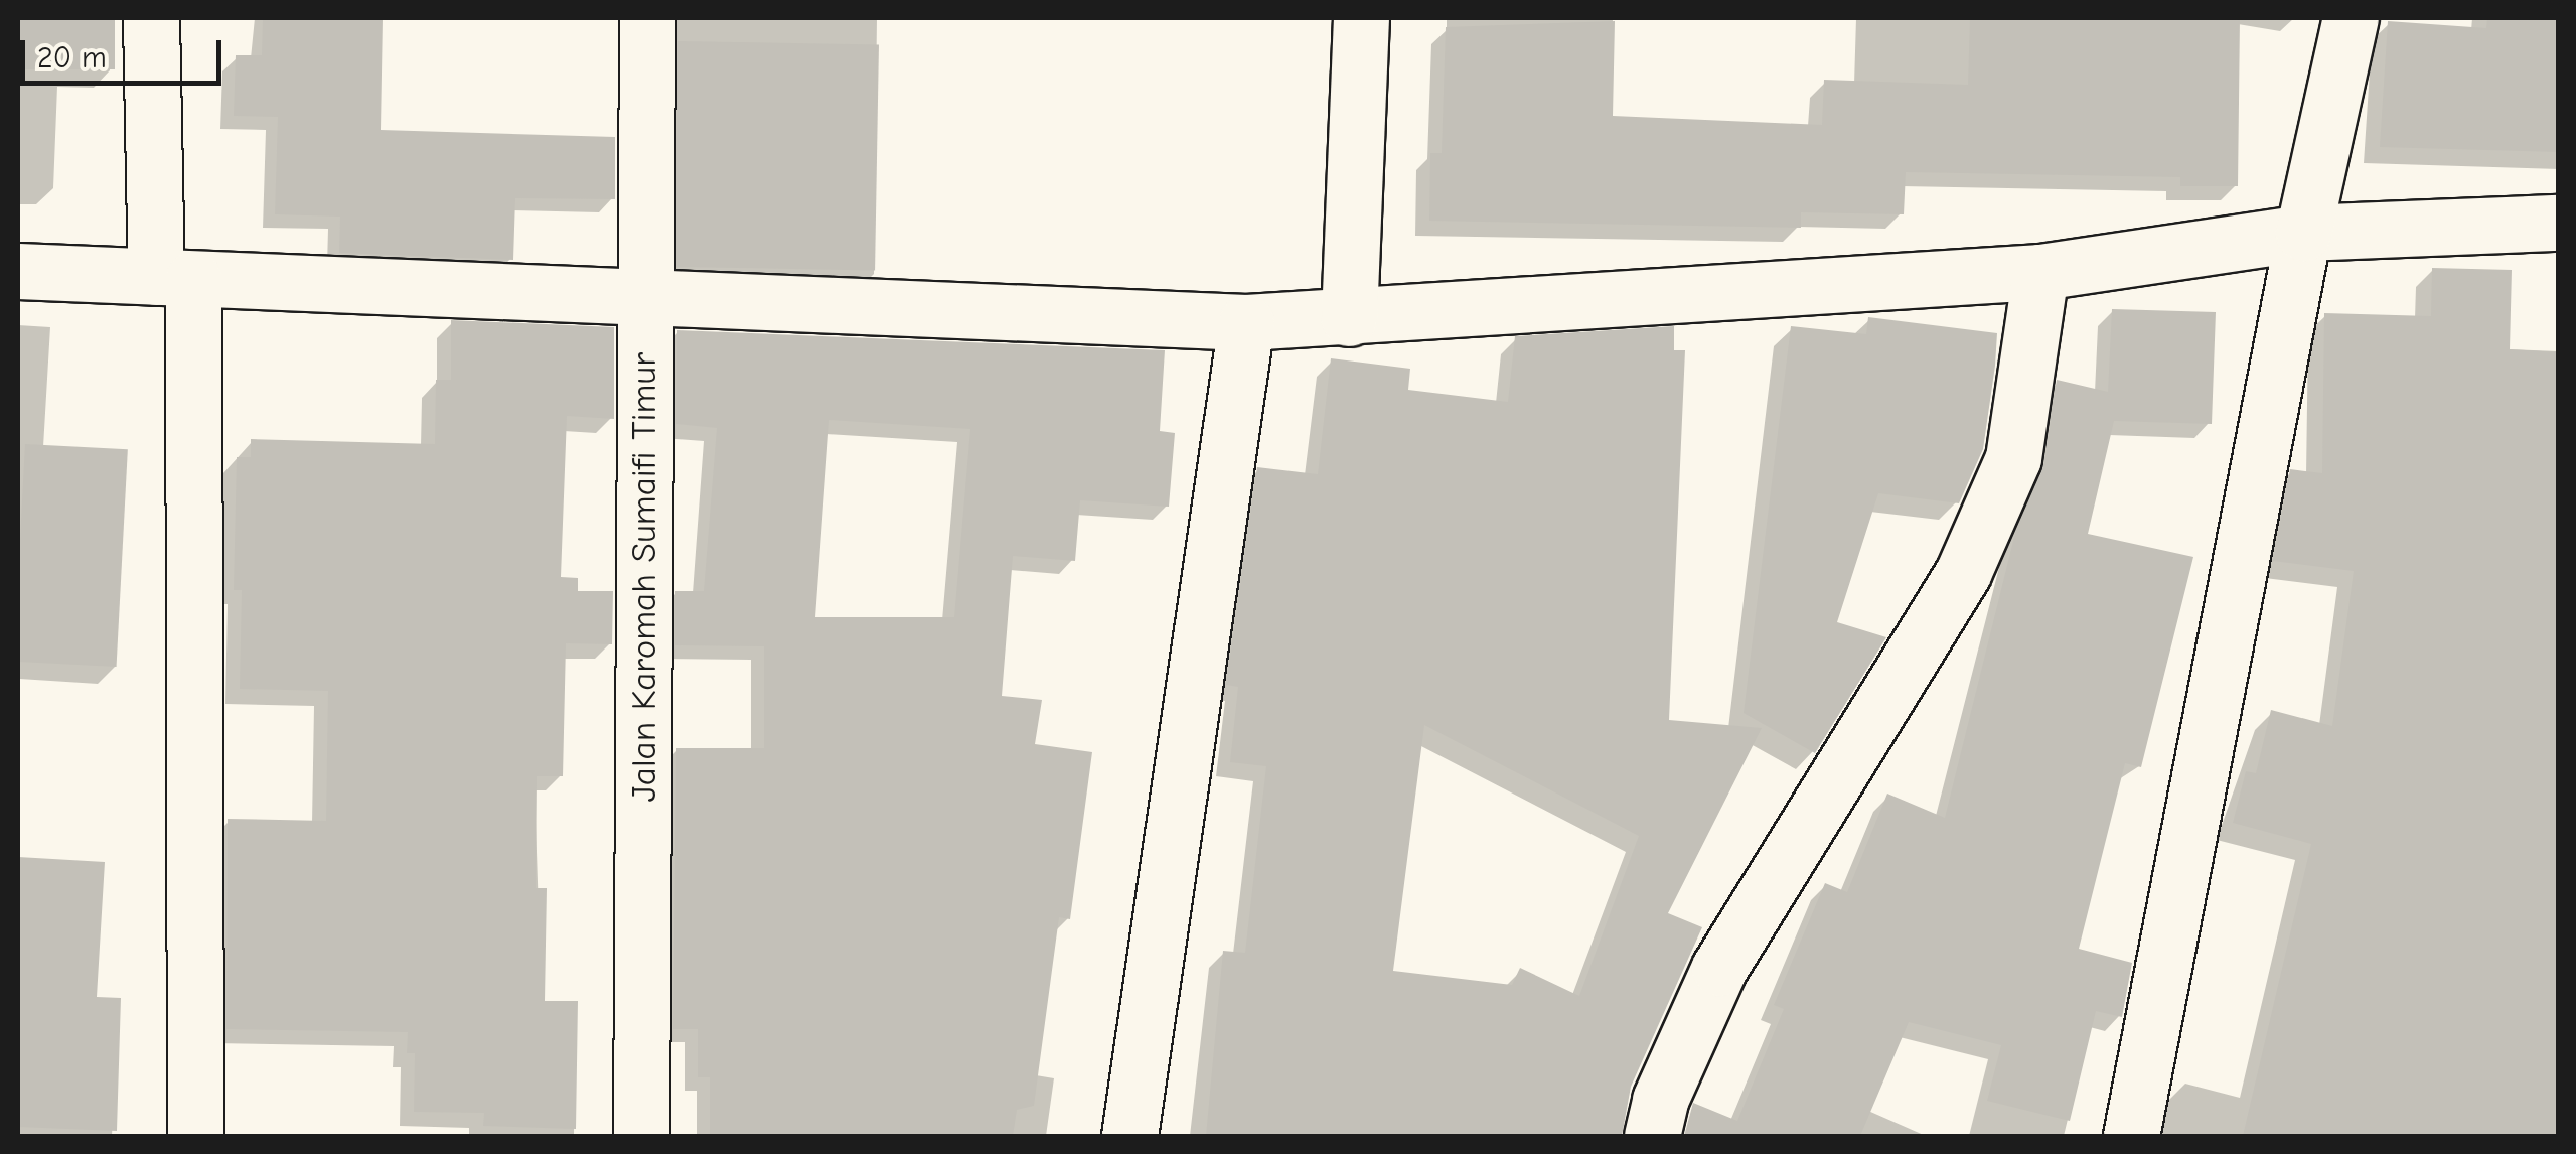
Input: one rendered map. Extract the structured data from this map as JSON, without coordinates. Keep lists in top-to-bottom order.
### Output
{
  "streets": {
    "street": ["Jalan Karomah Sumaifi Timur"]
  },
  "scale_bar": "20 m"
}
